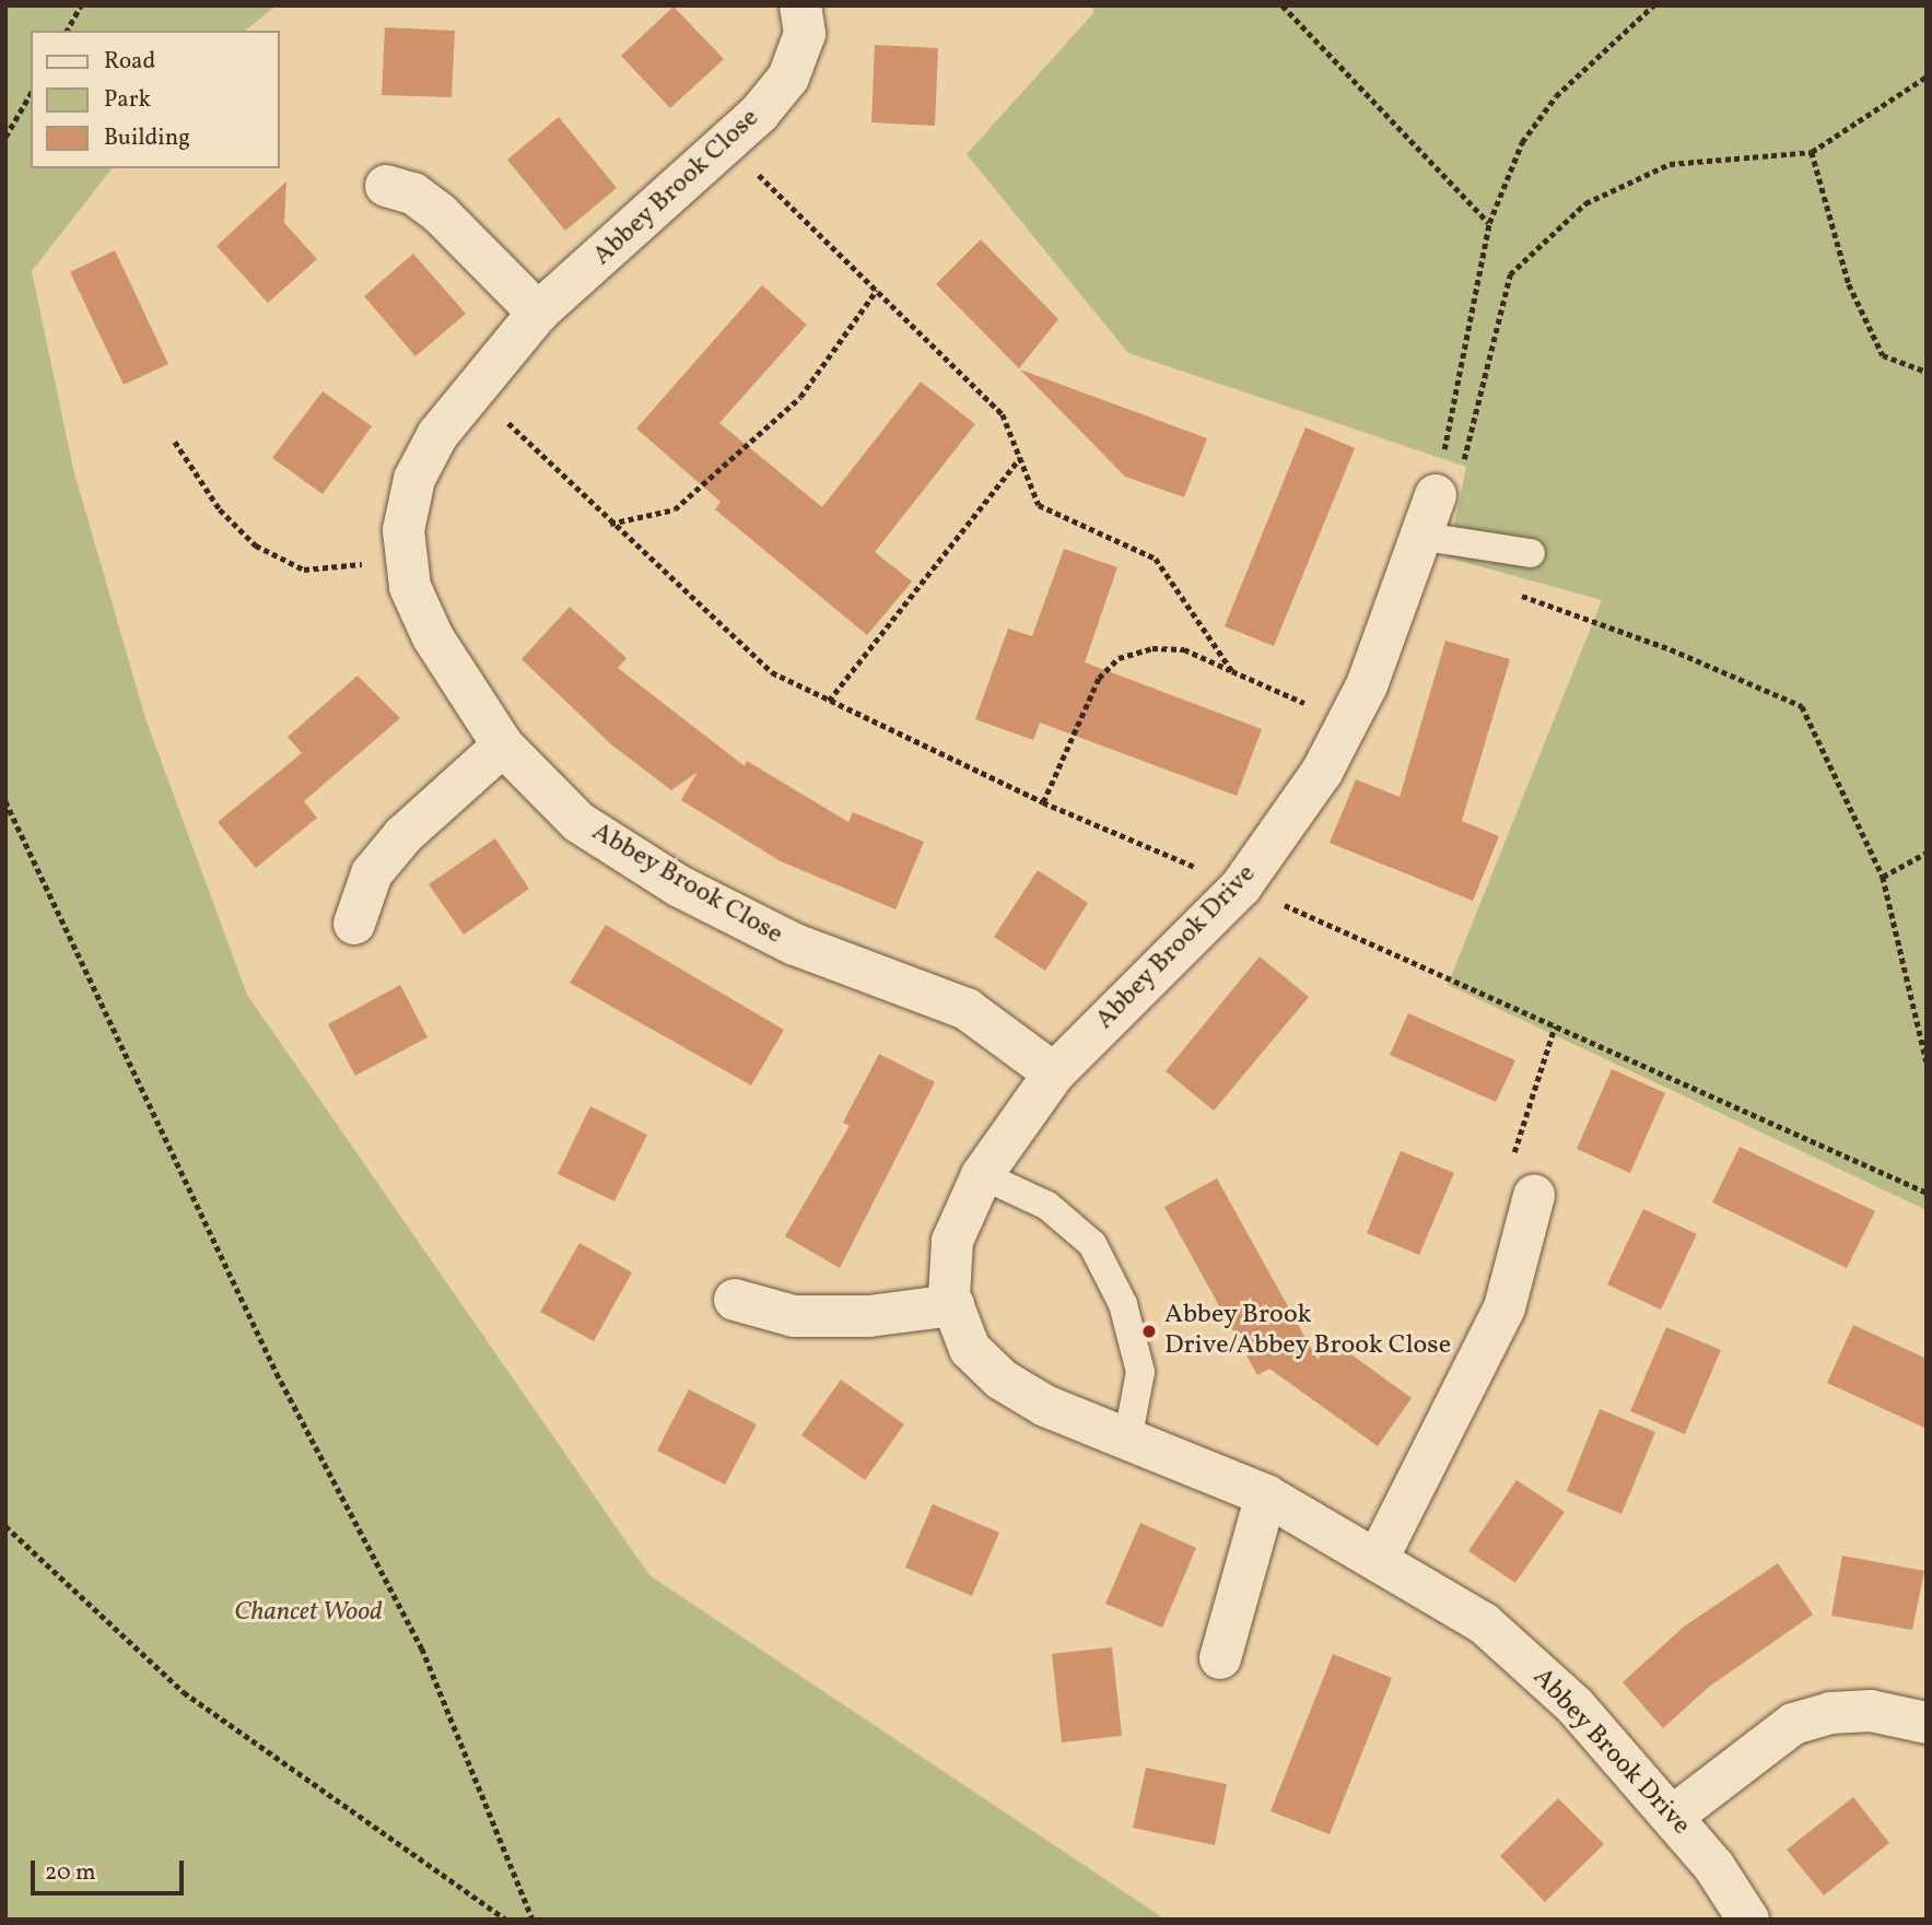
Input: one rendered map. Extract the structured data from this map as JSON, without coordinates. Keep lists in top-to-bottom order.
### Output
{
  "streets": {
    "street": ["Abbey Brook Close", "Abbey Brook Drive"]
  },
  "crossings": [
    ["Abbey Brook Close", "Abbey Brook Drive"]
  ],
  "parks": ["Chancet Wood"],
  "places": ["Abbey Brook Drive/Abbey Brook Close"],
  "legend": ["Road", "Park", "Building"],
  "scale_bar": "20 m"
}
